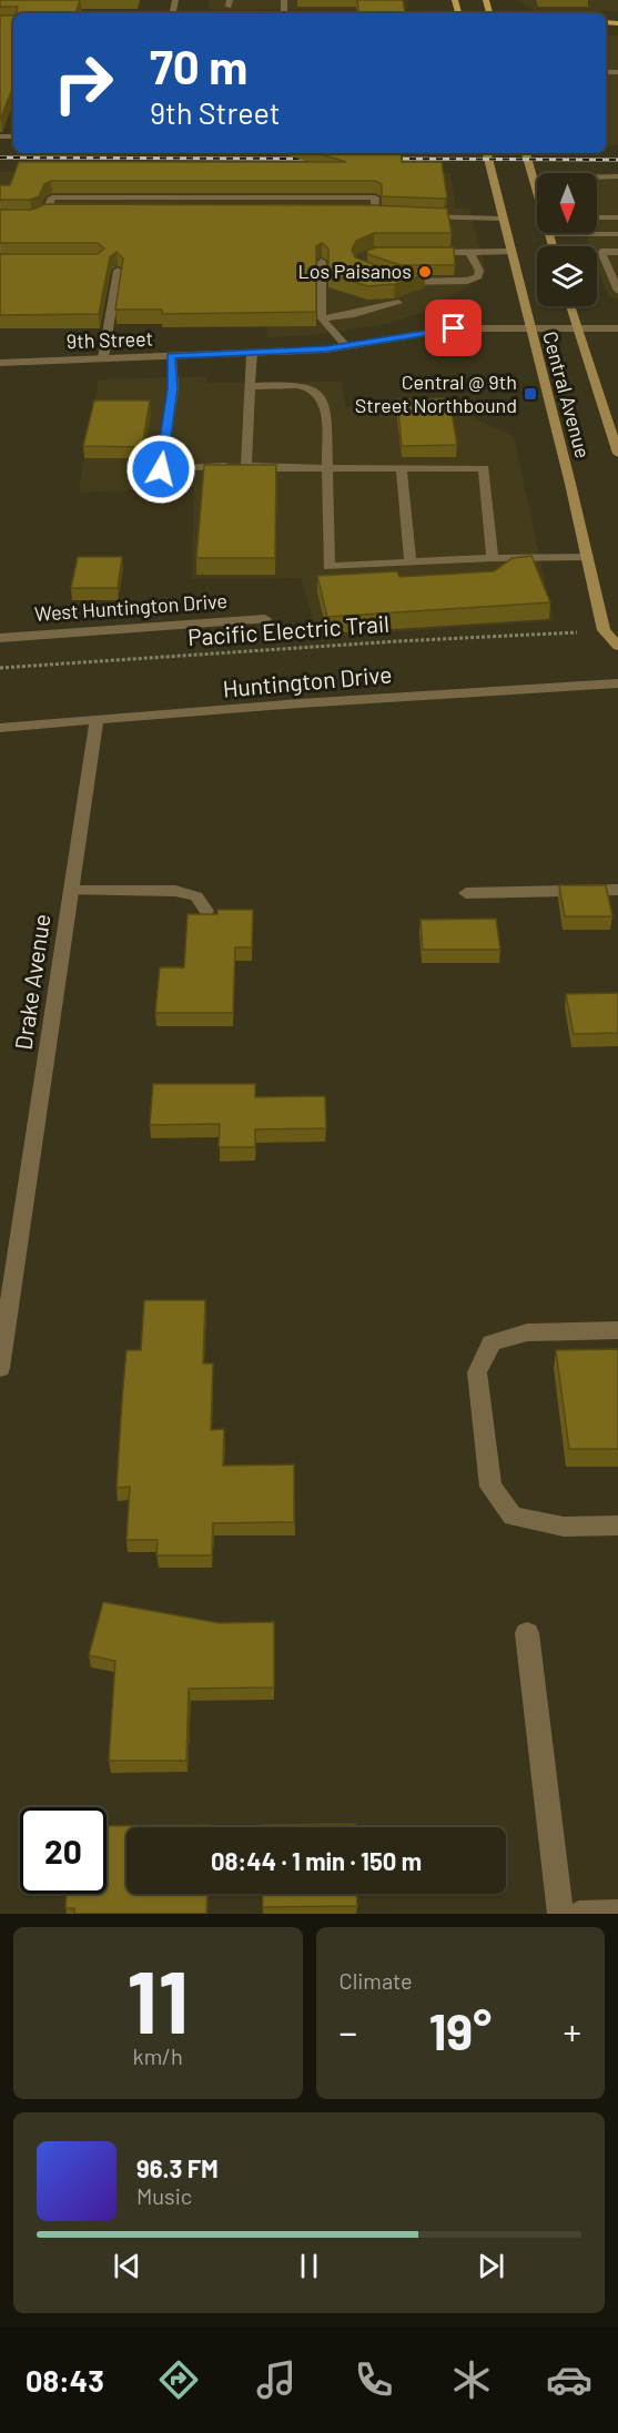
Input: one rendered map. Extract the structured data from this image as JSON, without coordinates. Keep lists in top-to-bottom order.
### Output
{
  "streets": {
    "main road": ["Central Avenue"],
    "street": [
      "9th Street",
      "West Huntington Drive",
      "Huntington Drive",
      "Drake Avenue"
    ],
    "path": ["Pacific Electric Trail"]
  },
  "crossings": [
    ["9th Street", "Central Avenue"],
    ["Huntington Drive", "Drake Avenue"]
  ],
  "places": {
    "other": ["Los Paisanos"],
    "transit": ["Central @ 9th Street Northbound"]
  },
  "north": "bottom",
  "page": {
    "turn": ["70 m", "9th Street"],
    "limit": "20",
    "trip": "08:44 · 1 min · 150 m",
    "tile": [
      ["11", "km/h"],
      "Climate"
    ],
    "heat": ["−", "19°", "+"],
    "song": ["96.3 FM", "Music"],
    "tabs": "08:43"
  }
}
